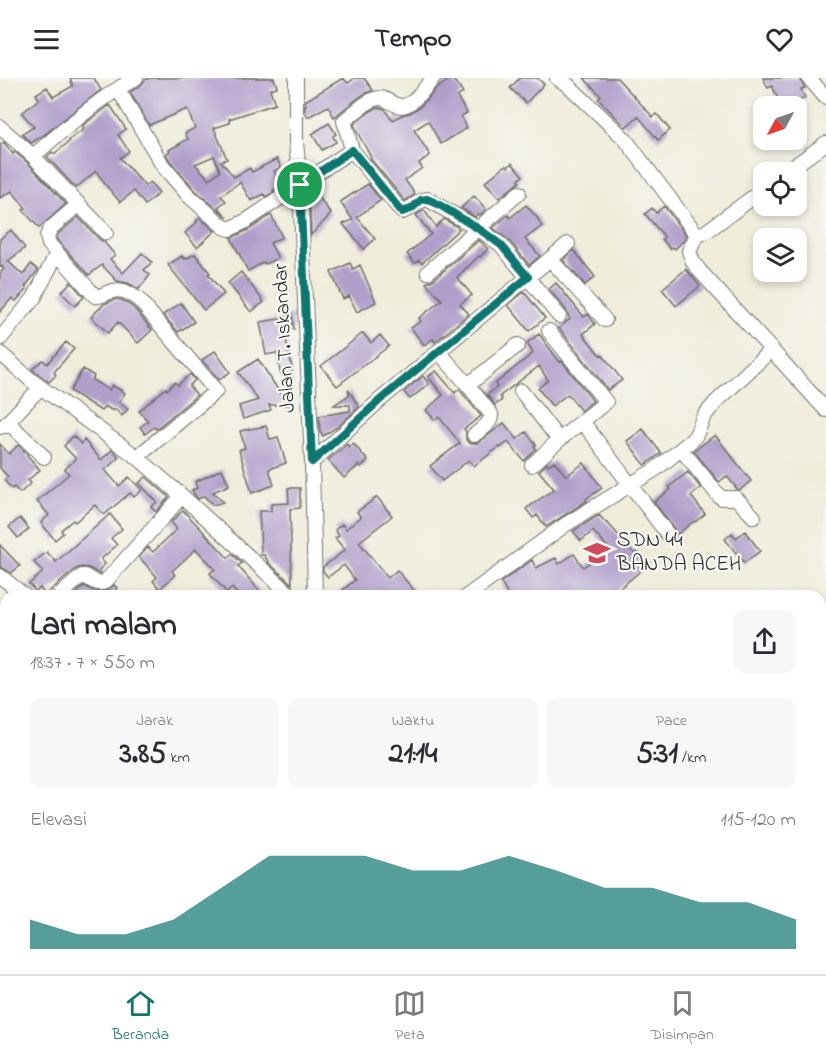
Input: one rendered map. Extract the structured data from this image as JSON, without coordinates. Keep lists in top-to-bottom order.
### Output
{
  "streets": {
    "street": ["Jalan T. Iskandar"]
  },
  "places": {
    "school or university": ["SDN 44 BANDA ACEH"]
  },
  "north": "bottom left",
  "page": {
    "header": "Tempo",
    "heading": ["Lari malam", "18:37 · 7 × 550 m"],
    "stats": [
      ["Jarak", "3.85 km"],
      ["Waktu", "21:14"],
      ["Pace", "5:31 /km"]
    ],
    "chart": ["Elevasi", "115–120 m"],
    "tabs": ["Beranda", "Peta", "Disimpan"]
  }
}
